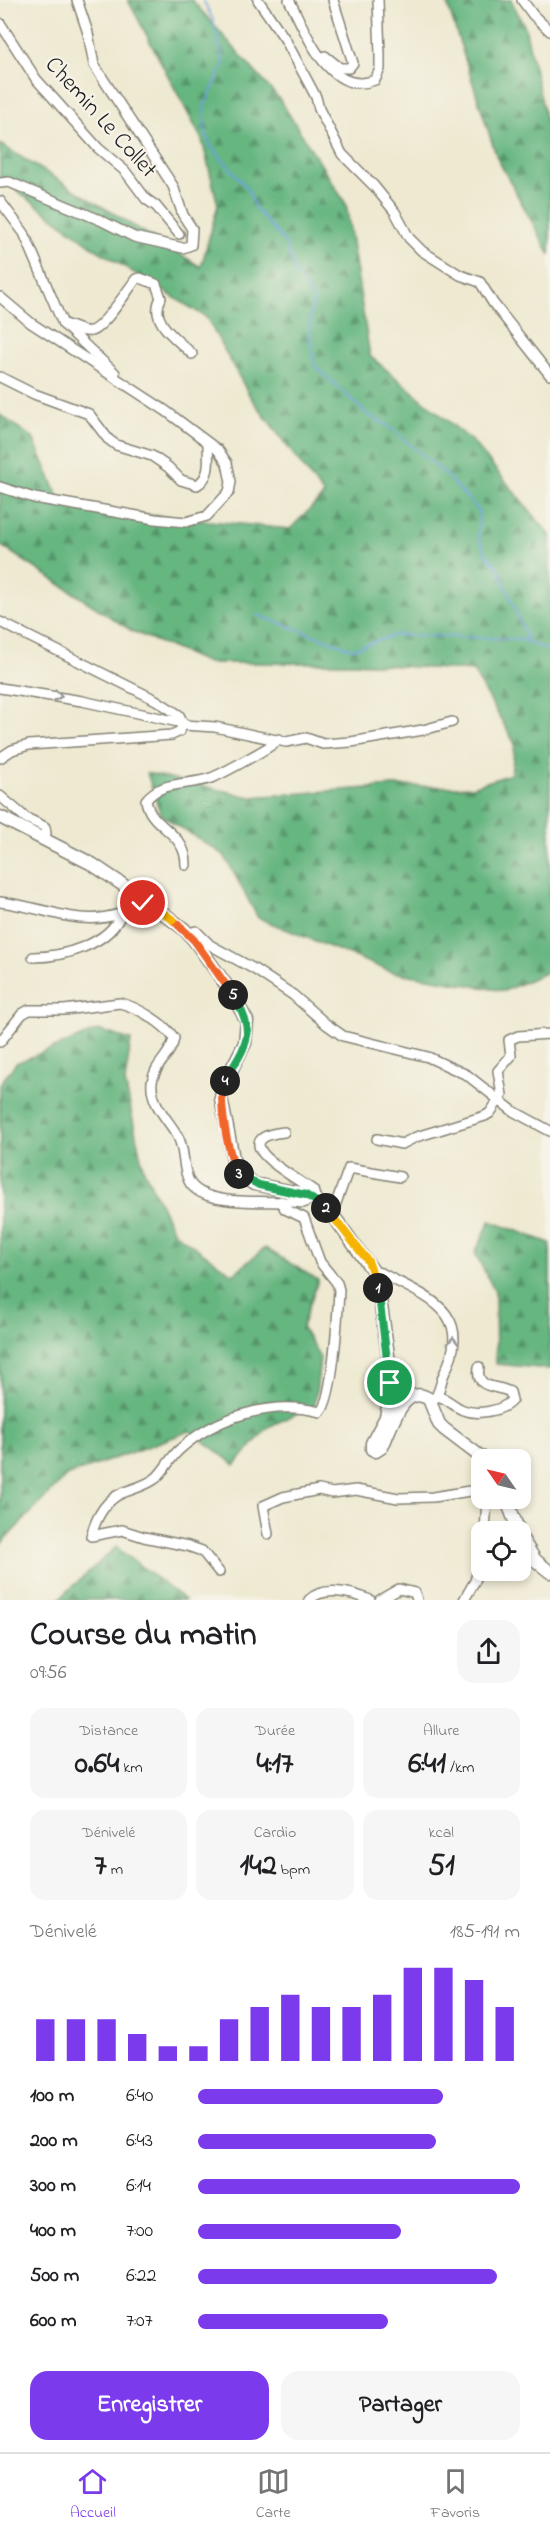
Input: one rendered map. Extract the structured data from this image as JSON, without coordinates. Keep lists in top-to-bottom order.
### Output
{
  "streets": {
    "street": ["Chemin Le Collet"]
  },
  "north": "top left",
  "page": {
    "pins": [
      "5",
      "4",
      "3",
      "2",
      "1"
    ],
    "heading": ["Course du matin", "09:56"],
    "stats": [
      ["Distance", "0.64 km"],
      ["Durée", "4:17"],
      ["Allure", "6:41 /km"],
      ["Dénivelé", "7 m"],
      ["Cardio", "142 bpm"],
      ["kcal", "51"]
    ],
    "chart": ["Dénivelé", "185–191 m"],
    "list": [
      {
        "name": "100 m",
        "note": "6:40"
      },
      {
        "name": "200 m",
        "note": "6:43"
      },
      {
        "name": "300 m",
        "note": "6:14"
      },
      {
        "name": "400 m",
        "note": "7:00"
      },
      {
        "name": "500 m",
        "note": "6:22"
      },
      {
        "name": "600 m",
        "note": "7:07"
      }
    ],
    "buttons": ["Enregistrer", "Partager"],
    "tabs": ["Accueil", "Carte", "Favoris"]
  }
}
